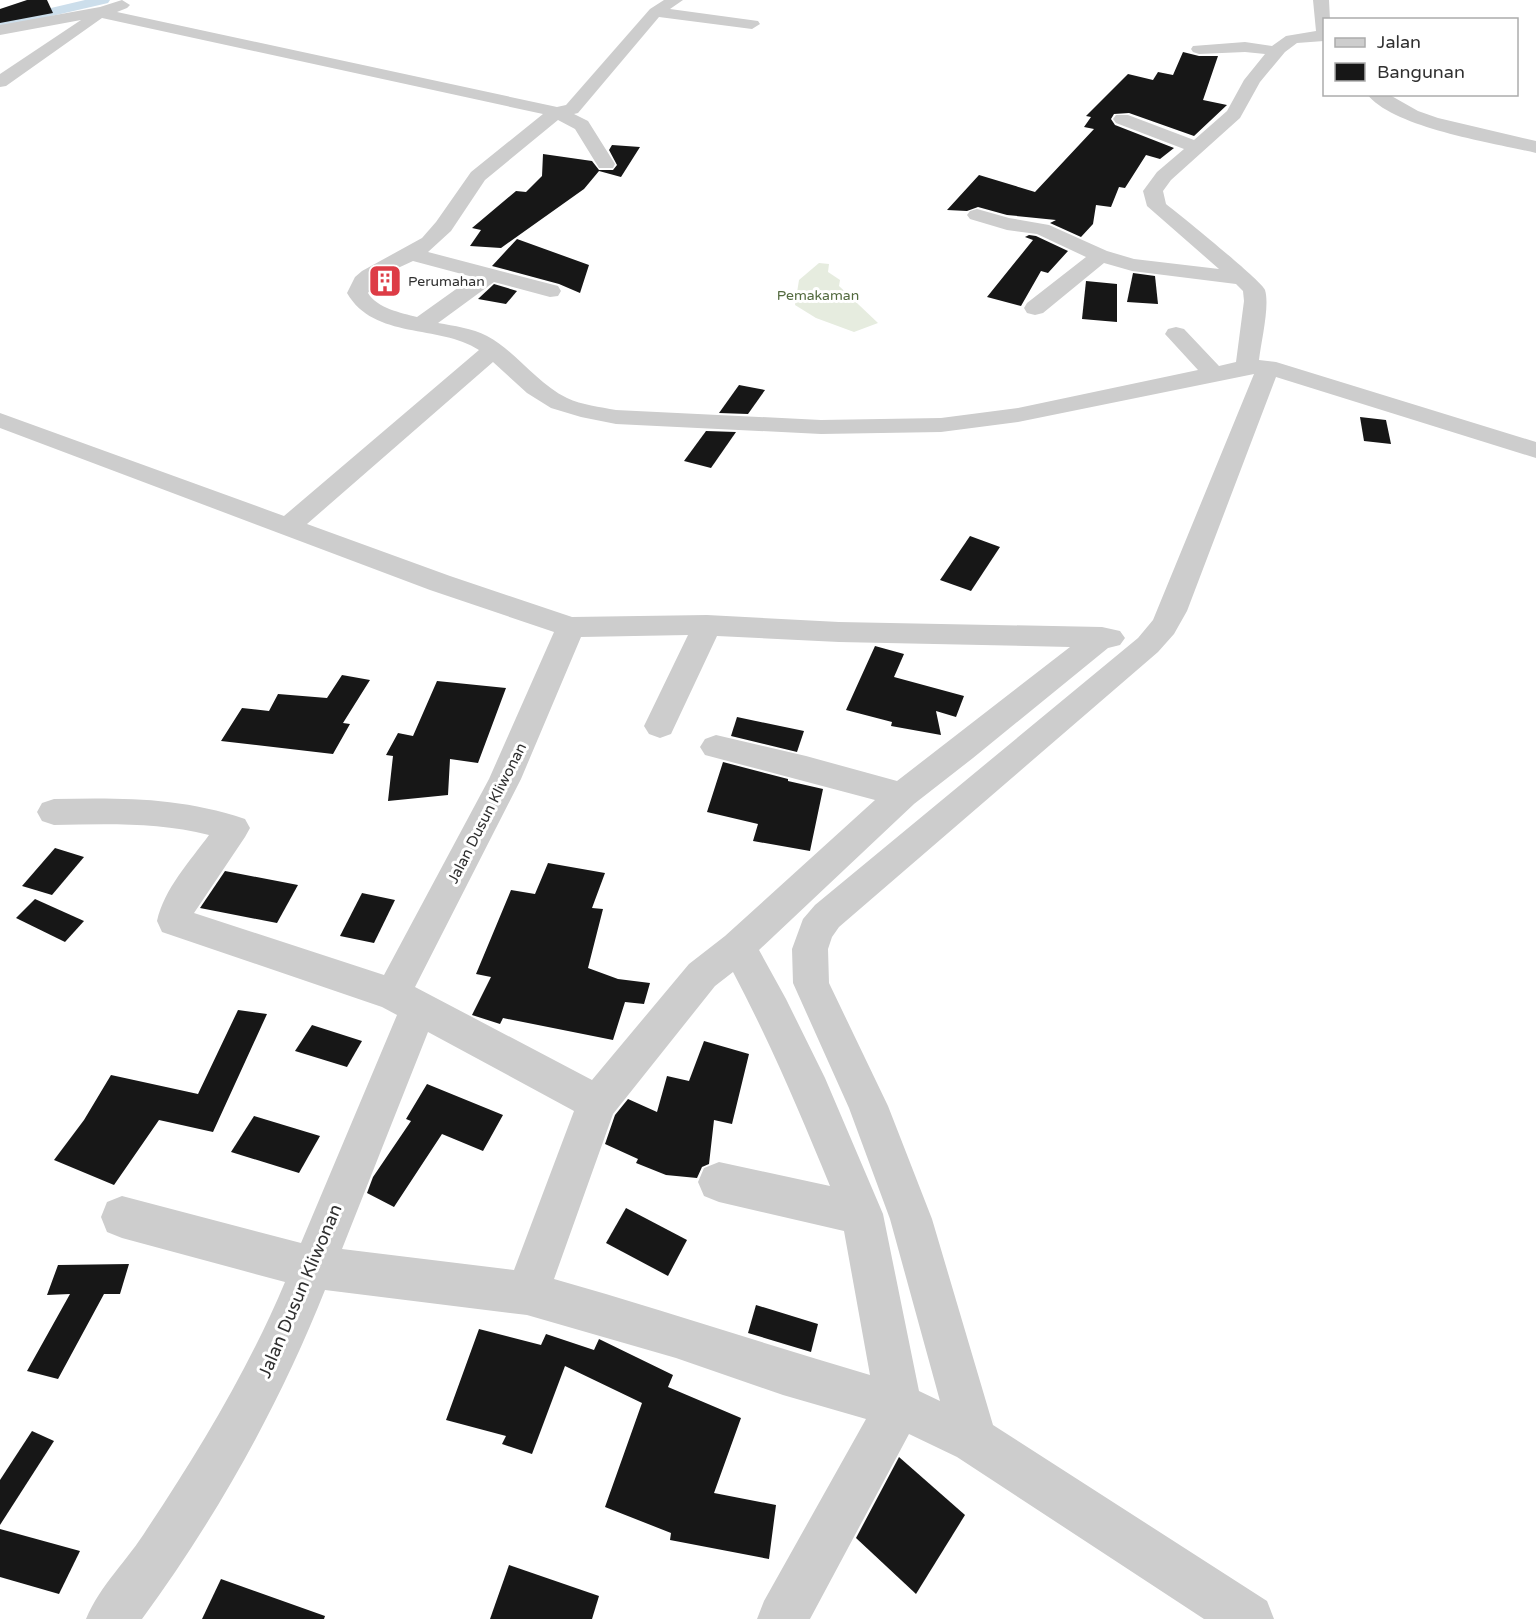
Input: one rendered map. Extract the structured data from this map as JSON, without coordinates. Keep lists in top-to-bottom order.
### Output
{
  "streets": {
    "street": ["Jalan Dusun Kliwonan"]
  },
  "parks": ["Pemakaman"],
  "places": {
    "building": ["Perumahan"]
  },
  "legend": ["Jalan", "Bangunan"]
}
